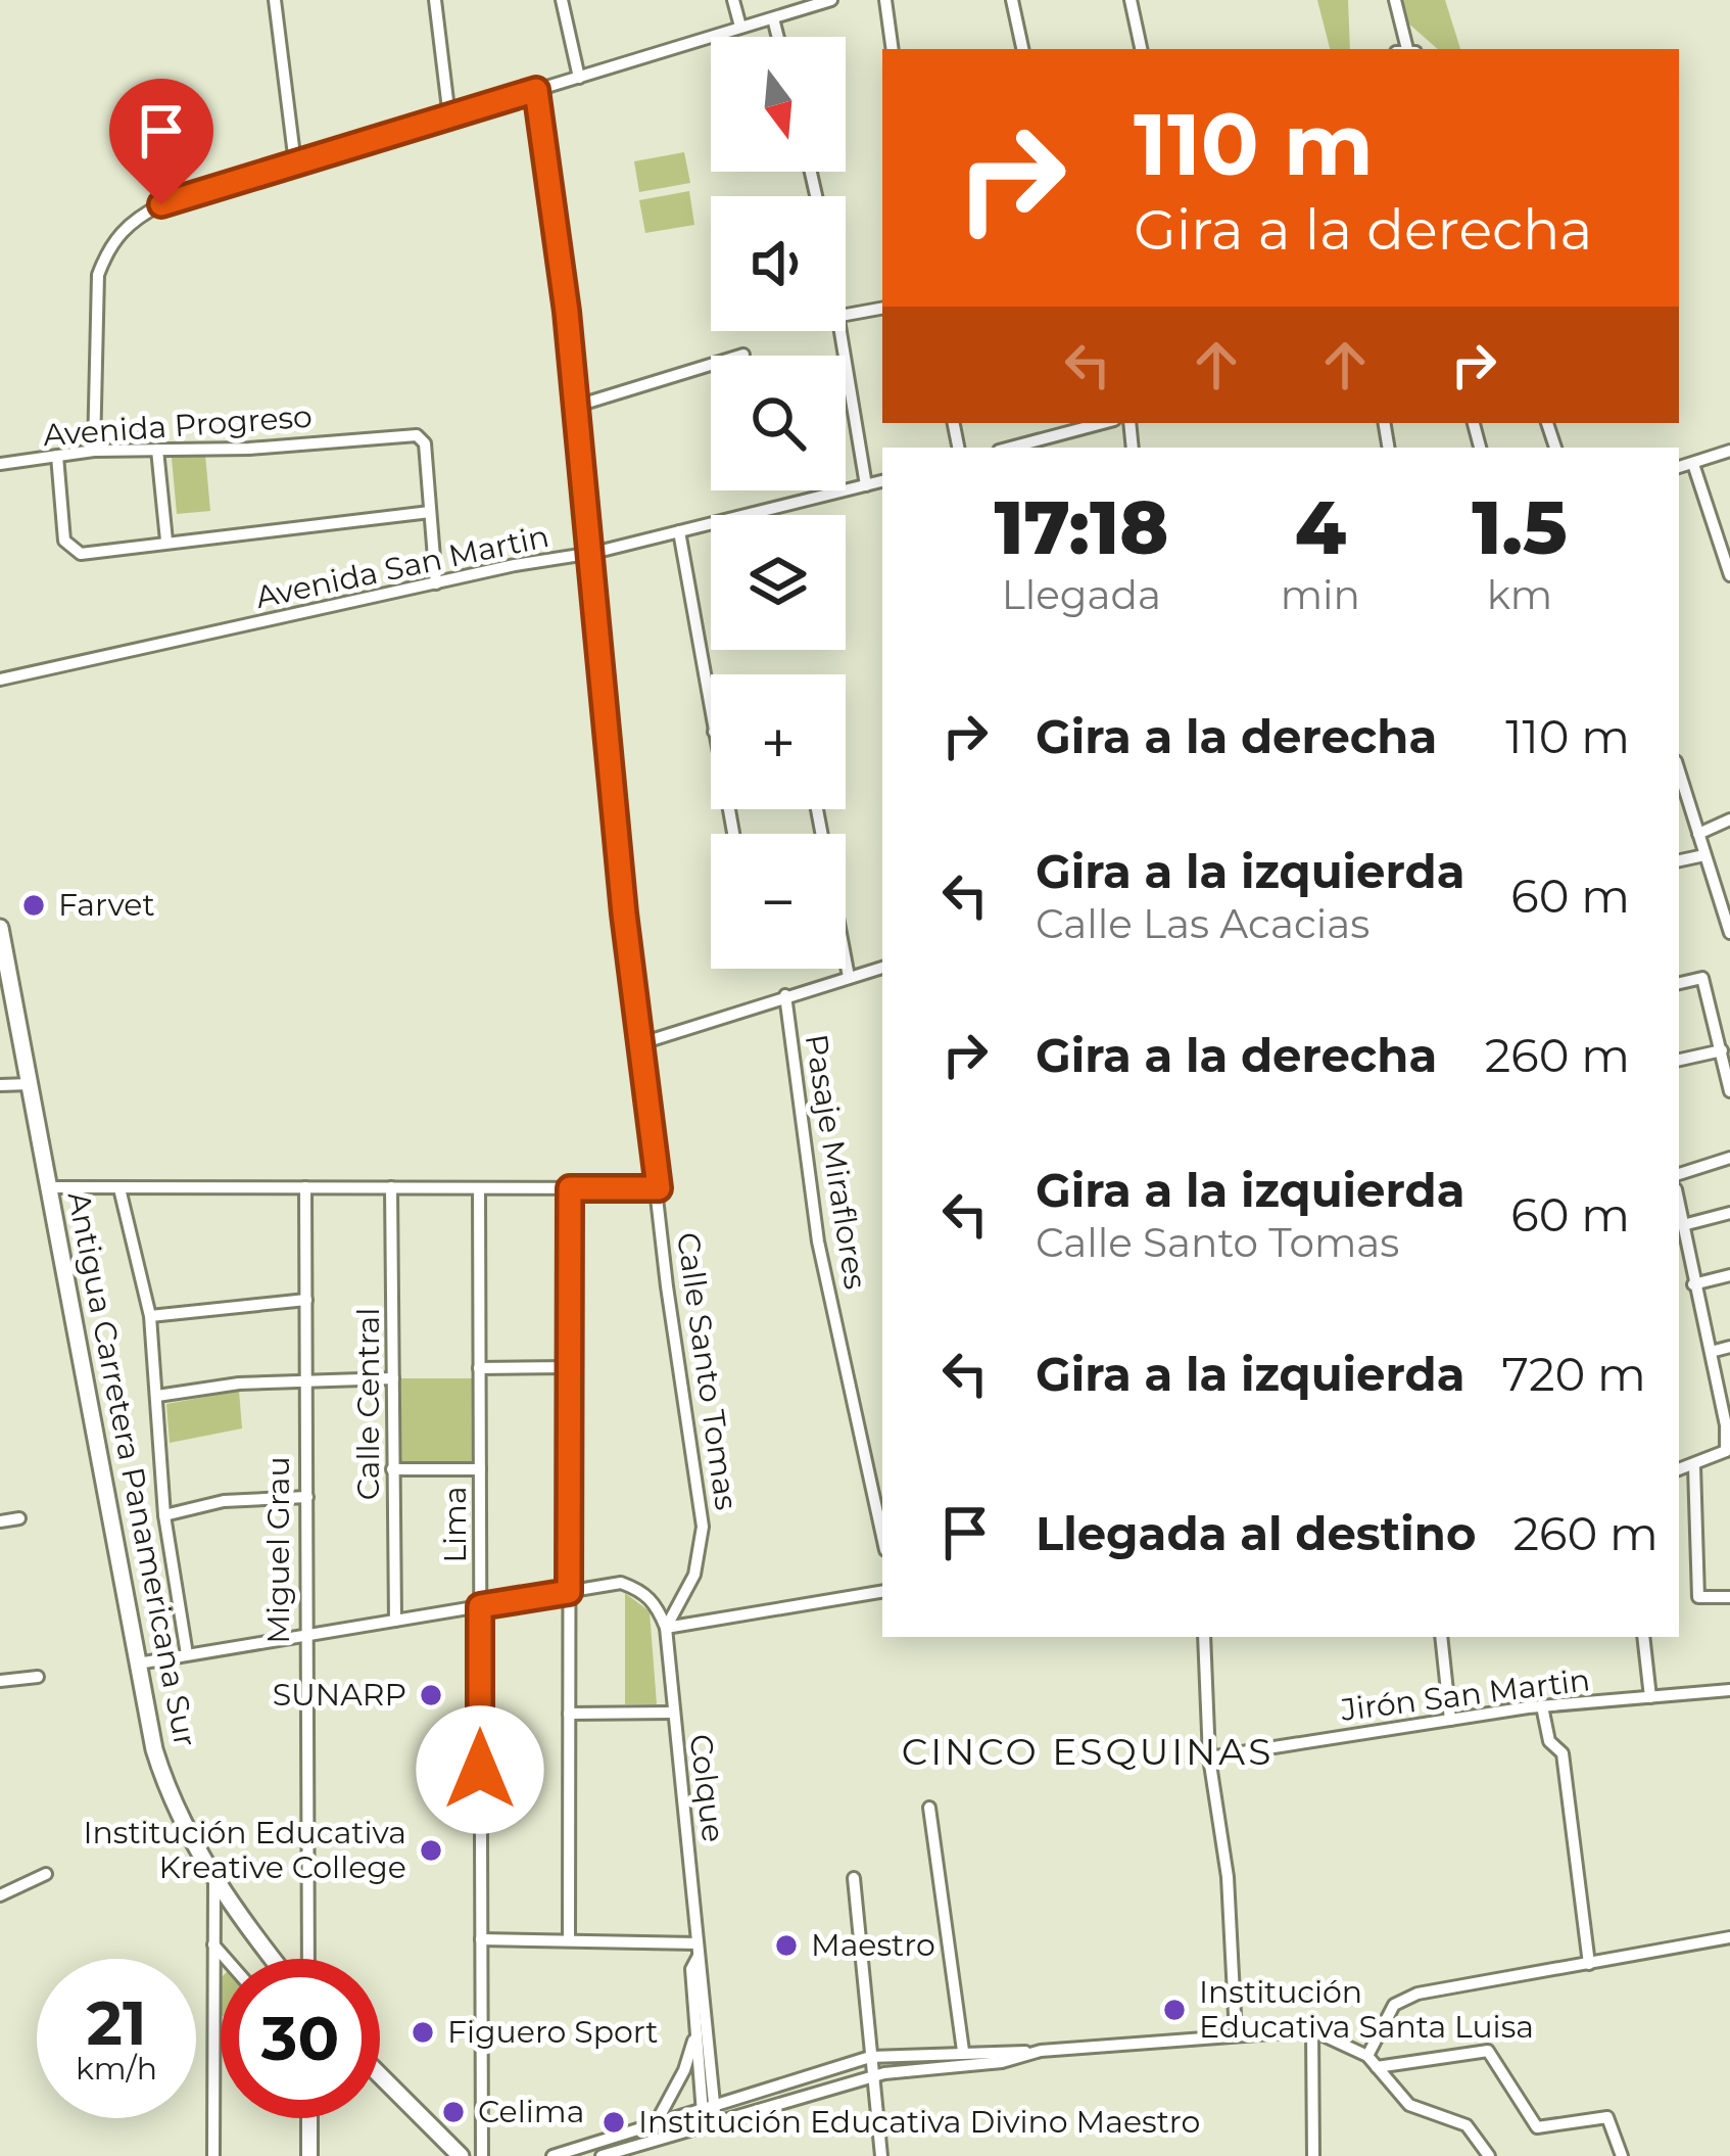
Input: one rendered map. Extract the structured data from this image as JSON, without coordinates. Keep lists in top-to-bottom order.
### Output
{
  "streets": {
    "highway": ["Antigua Carretera Panamericana Sur"],
    "street": [
      "Avenida Progreso",
      "Avenida San Martin",
      "Pasaje Miraflores",
      "Calle Santo Tomas",
      "Calle Central",
      "Lima",
      "Miguel Grau",
      "Jirón San Martin",
      "Colque"
    ]
  },
  "crossings": [
    ["Avenida San Martin", "Calle Santo Tomas"],
    ["Calle Santo Tomas", "Colque"]
  ],
  "districts": ["CINCO ESQUINAS"],
  "places": [
    "Farvet",
    "SUNARP",
    "Institución Educativa Kreative College",
    "Maestro",
    "Institución Educativa Santa Luisa",
    "Figuero Sport",
    "Celima",
    "Institución Educativa Divino Maestro"
  ],
  "north": "bottom",
  "page": {
    "map_buttons": ["+", "−"],
    "turn": ["110 m", "Gira a la derecha"],
    "eta": [
      "17:18",
      "Llegada",
      "4",
      "min",
      "1.5",
      "km"
    ],
    "list": [
      {
        "name": "Gira a la derecha",
        "value": "110 m"
      },
      {
        "name": "Gira a la izquierda",
        "note": "Calle Las Acacias",
        "value": "60 m"
      },
      {
        "name": "Gira a la derecha",
        "value": "260 m"
      },
      {
        "name": "Gira a la izquierda",
        "note": "Calle Santo Tomas",
        "value": "60 m"
      },
      {
        "name": "Gira a la izquierda",
        "value": "720 m"
      },
      {
        "name": "Llegada al destino",
        "value": "260 m"
      }
    ],
    "speed": "21 km/h",
    "limit": "30"
  }
}
